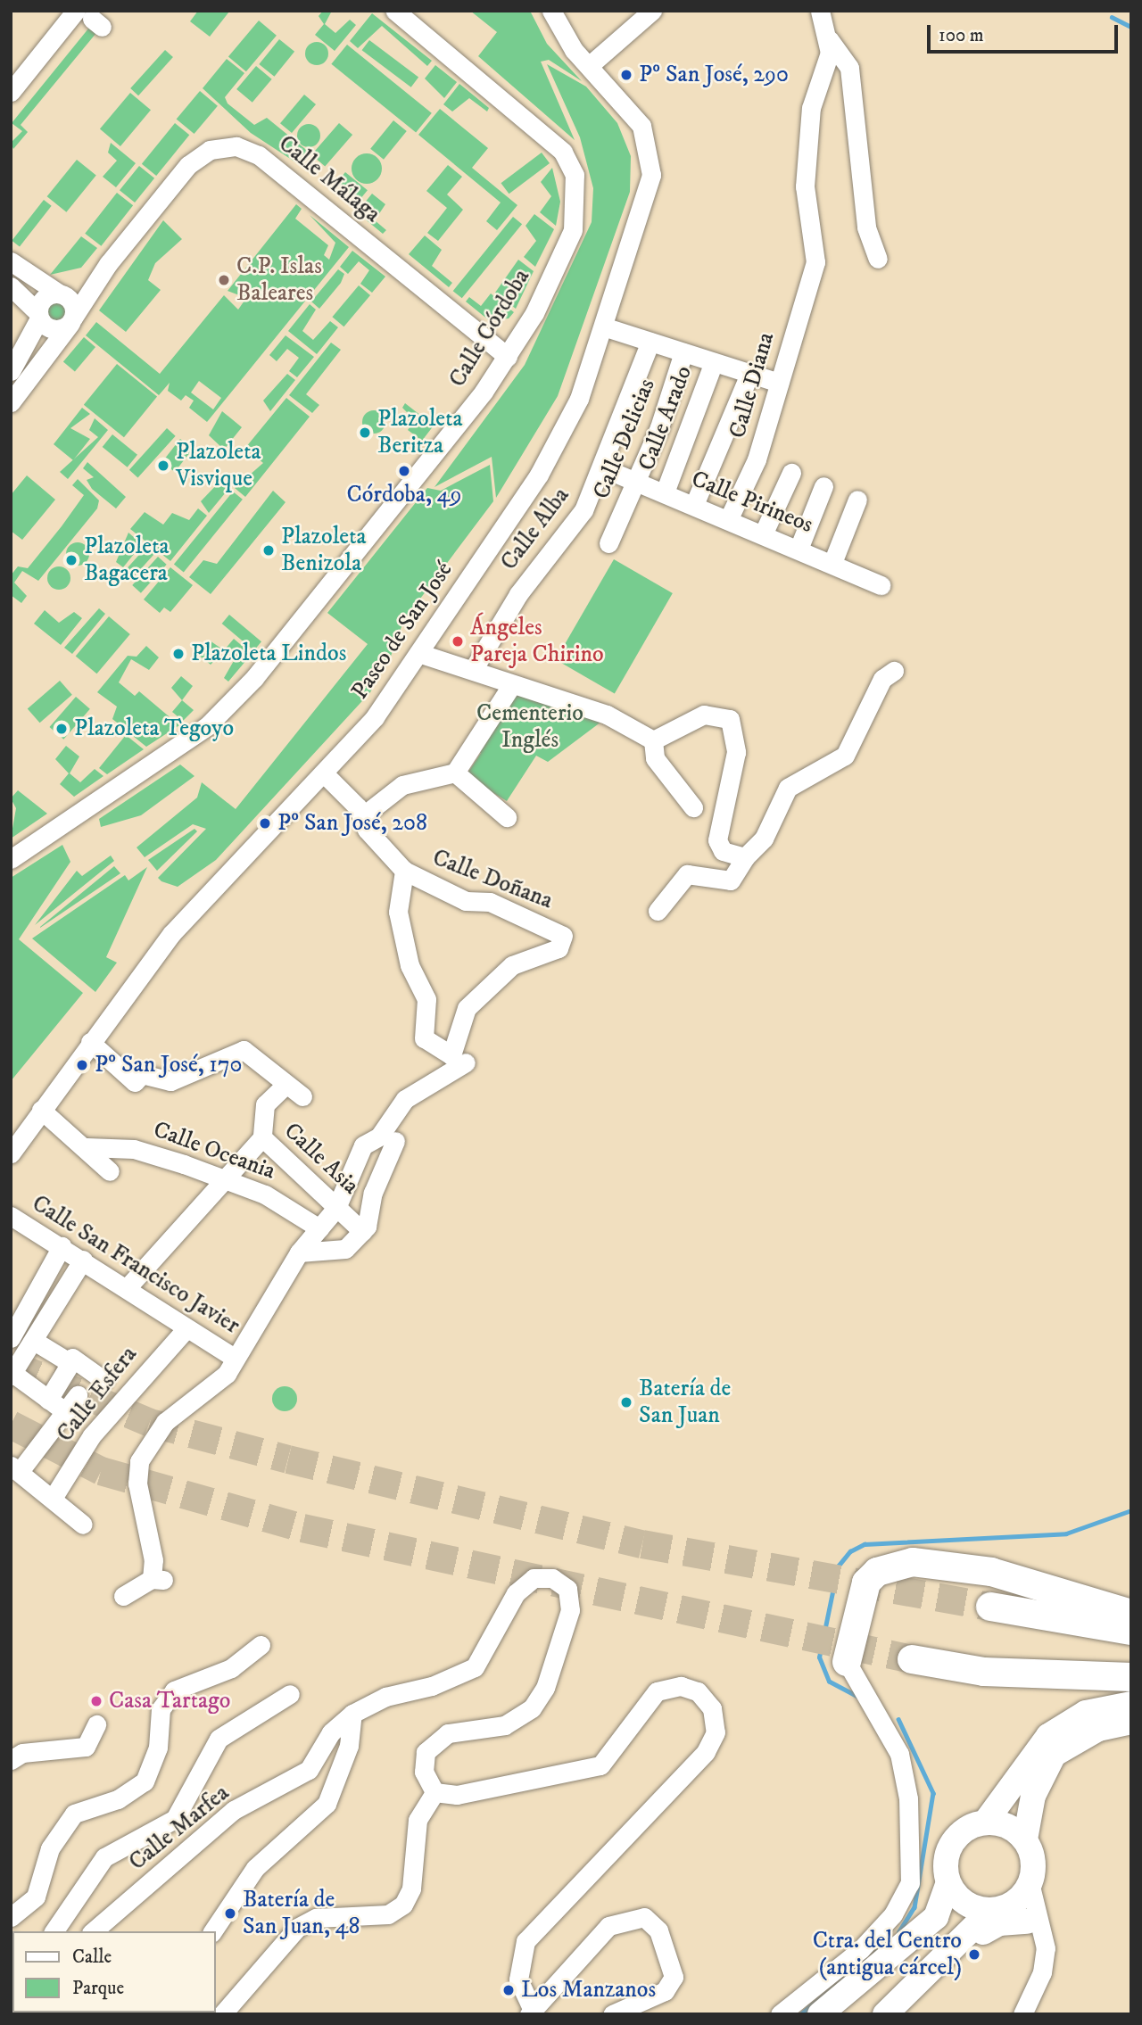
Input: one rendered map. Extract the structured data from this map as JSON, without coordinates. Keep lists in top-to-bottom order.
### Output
{
  "streets": {
    "street": [
      "Calle Málaga",
      "Calle Córdoba",
      "Calle Diana",
      "Calle Arado",
      "Calle Delicias",
      "Calle Pirineos",
      "Calle Alba",
      "Paseo de San José",
      "Calle Doñana",
      "Calle Oceania",
      "Calle Asia",
      "Calle San Francisco Javier",
      "Calle Esfera",
      "Calle Marfea"
    ]
  },
  "crossings": [
    ["Calle Málaga", "Calle Córdoba"],
    ["Calle Diana", "Calle Pirineos"],
    ["Calle Arado", "Calle Pirineos"],
    ["Calle Delicias", "Calle Pirineos"],
    ["Calle Pirineos", "Calle Alba"],
    ["Paseo de San José", "Calle Doñana"],
    ["Paseo de San José", "Calle Asia"],
    ["Calle San Francisco Javier", "Calle Esfera"]
  ],
  "parks": ["Cementerio Inglés"],
  "places": [
    "Pº San José, 290",
    "C.P. Islas Baleares",
    "Plazoleta Beritza",
    "Plazoleta Visvique",
    "Córdoba, 49",
    "Plazoleta Benizola",
    "Plazoleta Bagacera",
    "Ángeles Pareja Chirino",
    "Plazoleta Lindos",
    "Plazoleta Tegoyo",
    "Pº San José, 208",
    "Pº San José, 170",
    "Batería de San Juan",
    "Casa Tartago",
    "Batería de San Juan, 48",
    "Ctra. del Centro (antigua cárcel)",
    "Los Manzanos"
  ],
  "legend": ["Calle", "Parque"],
  "scale_bar": "100 m"
}
